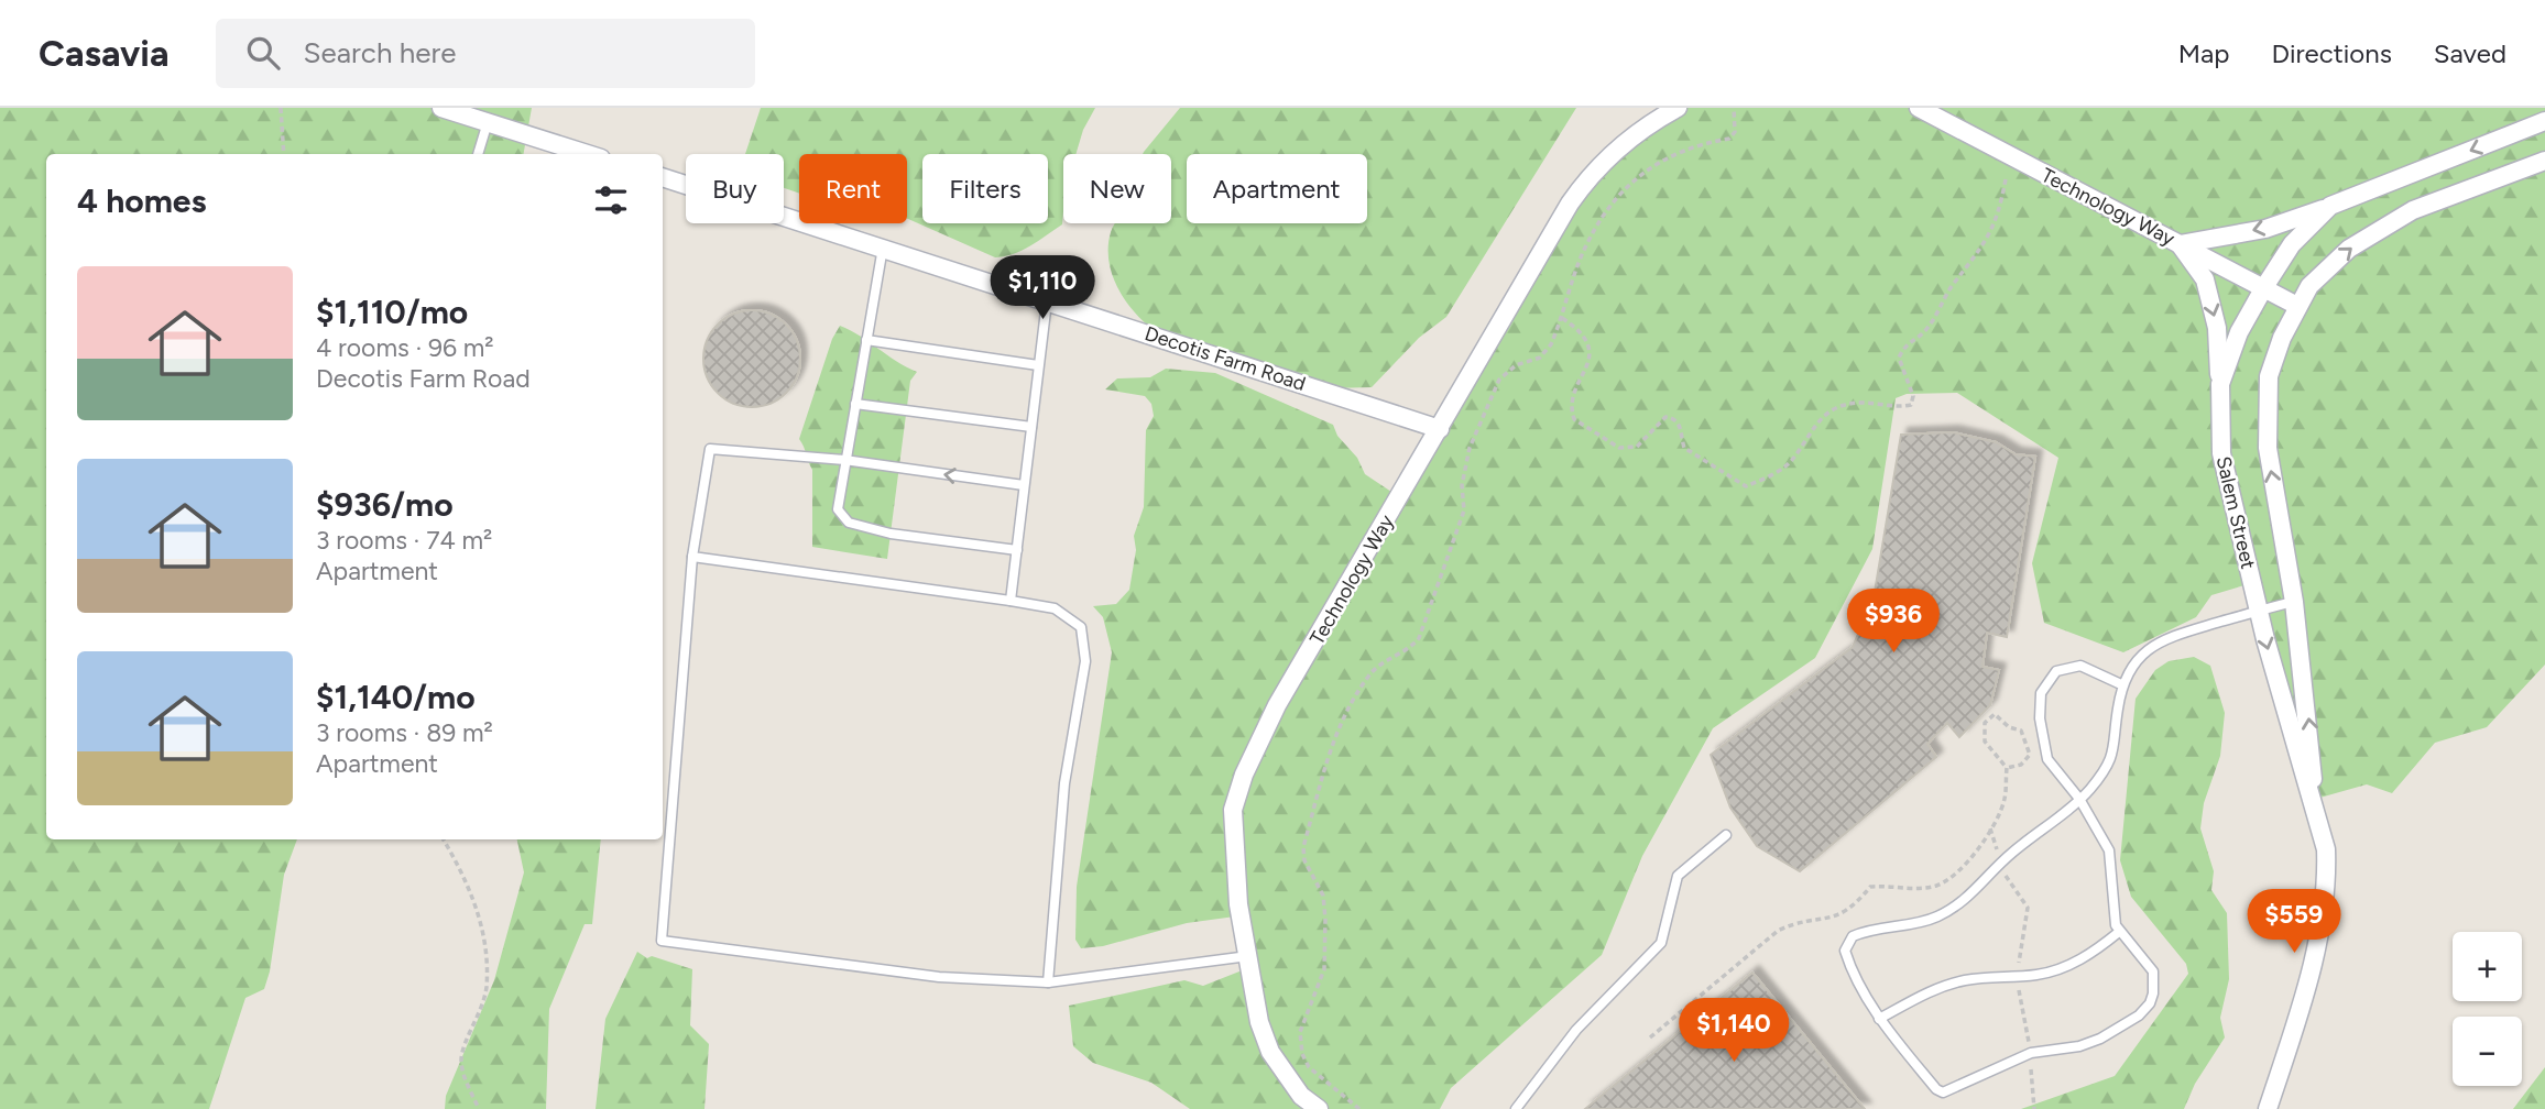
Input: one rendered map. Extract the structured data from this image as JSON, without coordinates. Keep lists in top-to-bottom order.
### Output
{
  "streets": {
    "street": ["Technology Way", "Decotis Farm Road", "Salem Street"]
  },
  "crossings": [
    ["Technology Way", "Decotis Farm Road"],
    ["Technology Way", "Salem Street"]
  ],
  "page": {
    "header": "Casavia",
    "search": "Search here",
    "nav": ["Map", "Directions", "Saved"],
    "chip": [
      "Buy",
      "Rent",
      "Filters",
      "New",
      "Apartment"
    ],
    "heading": "4 homes",
    "list": [
      {
        "name": "$1,110/mo",
        "note": "4 rooms · 96 m² · Decotis Farm Road"
      },
      {
        "name": "$936/mo",
        "note": "3 rooms · 74 m² · Apartment"
      },
      {
        "name": "$1,140/mo",
        "note": "3 rooms · 89 m² · Apartment"
      }
    ],
    "price": [
      "$1,110",
      "$936",
      "$559",
      "$1,140"
    ],
    "map_buttons": ["+", "−"]
  }
}
